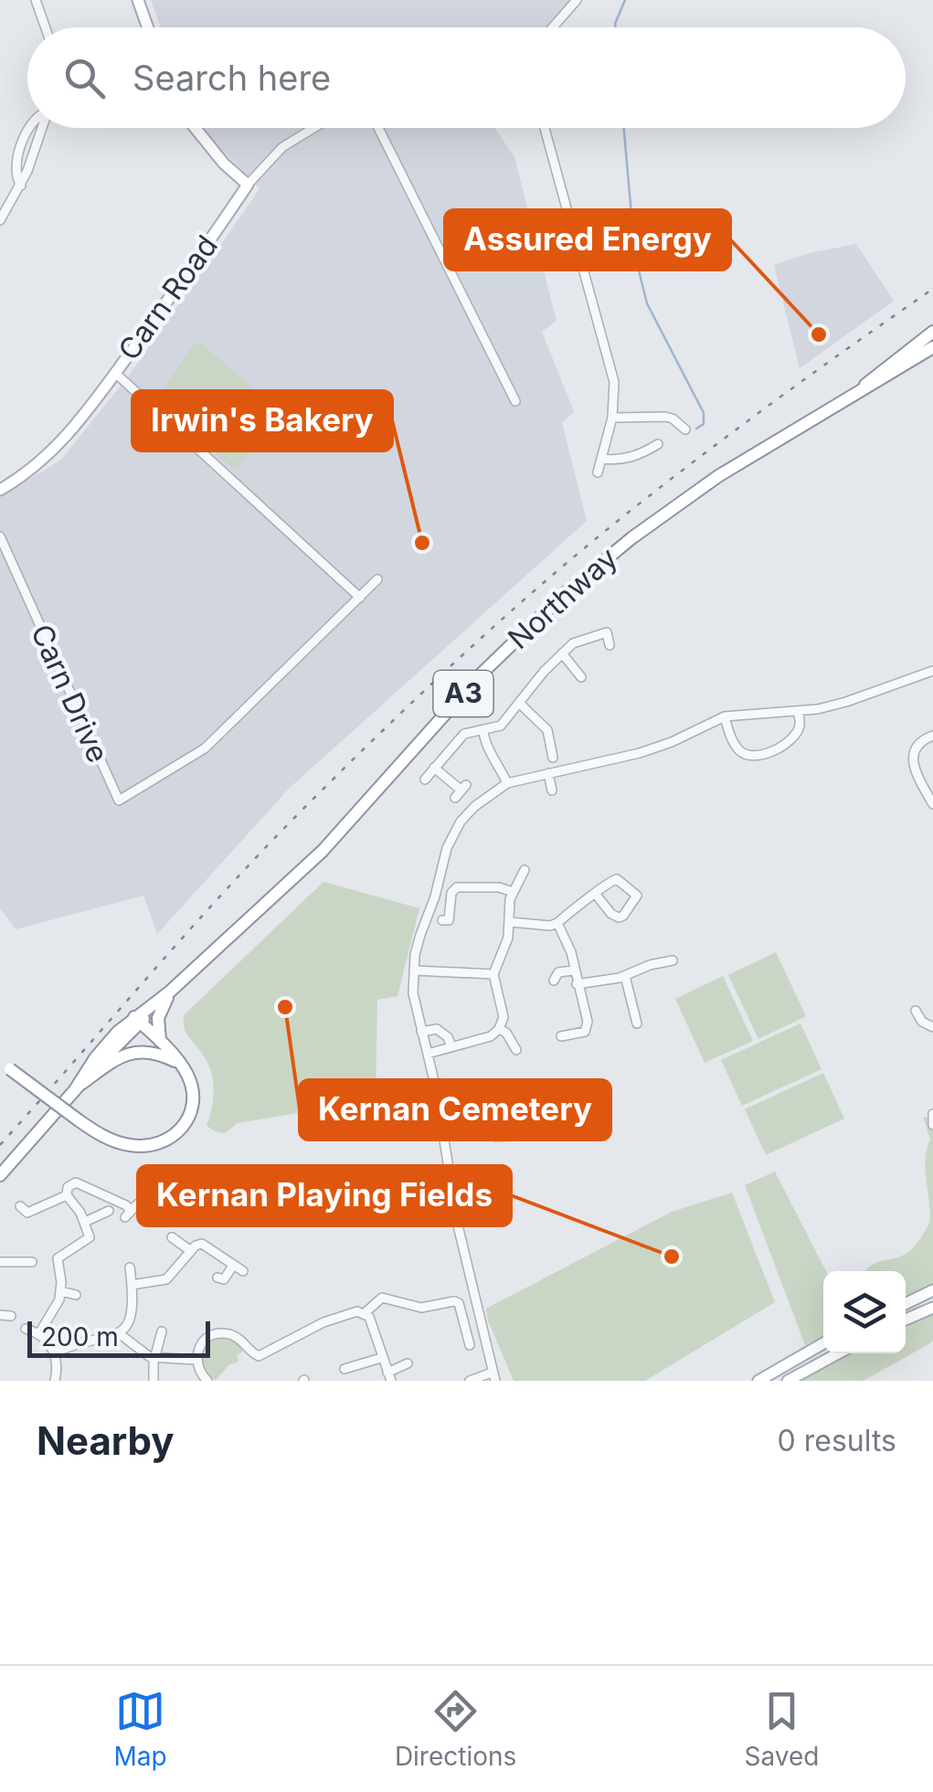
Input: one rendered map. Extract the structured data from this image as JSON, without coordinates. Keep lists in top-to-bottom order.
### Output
{
  "streets": {
    "highway": ["Northway", "A3"],
    "main road": ["Carn Road"],
    "street": ["Carn Drive"]
  },
  "crossings": [
    ["Northway", "A3"]
  ],
  "places": [
    "Assured Energy",
    "Irwin's Bakery",
    "Kernan Cemetery",
    "Kernan Playing Fields"
  ],
  "scale_bar": "200 m",
  "page": {
    "search": "Search here",
    "scale": "200 m",
    "heading": ["Nearby", "0 results"],
    "nav": ["Map", "Directions", "Saved"]
  }
}
